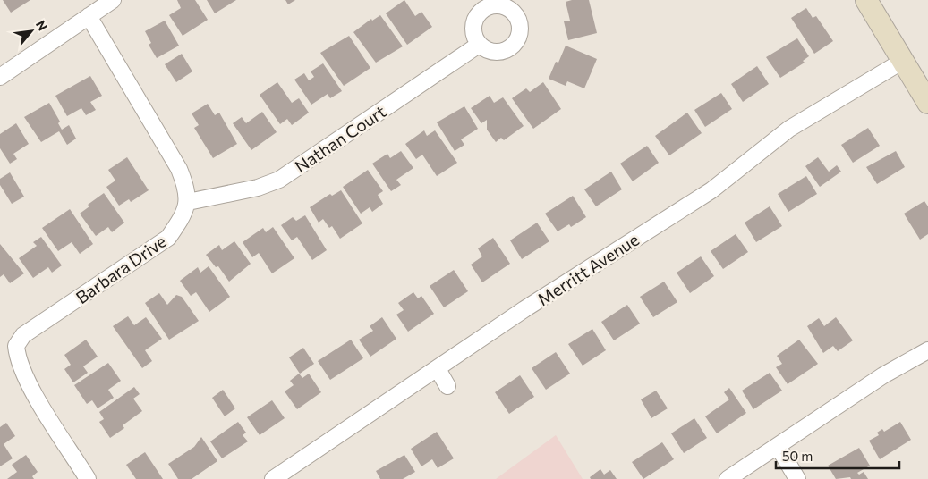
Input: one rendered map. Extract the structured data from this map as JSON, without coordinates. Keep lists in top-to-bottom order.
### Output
{
  "streets": {
    "street": ["Nathan Court", "Barbara Drive", "Merritt Avenue"]
  },
  "crossings": [
    ["Nathan Court", "Barbara Drive"]
  ],
  "scale_bar": "50 m",
  "north": "top right"
}
